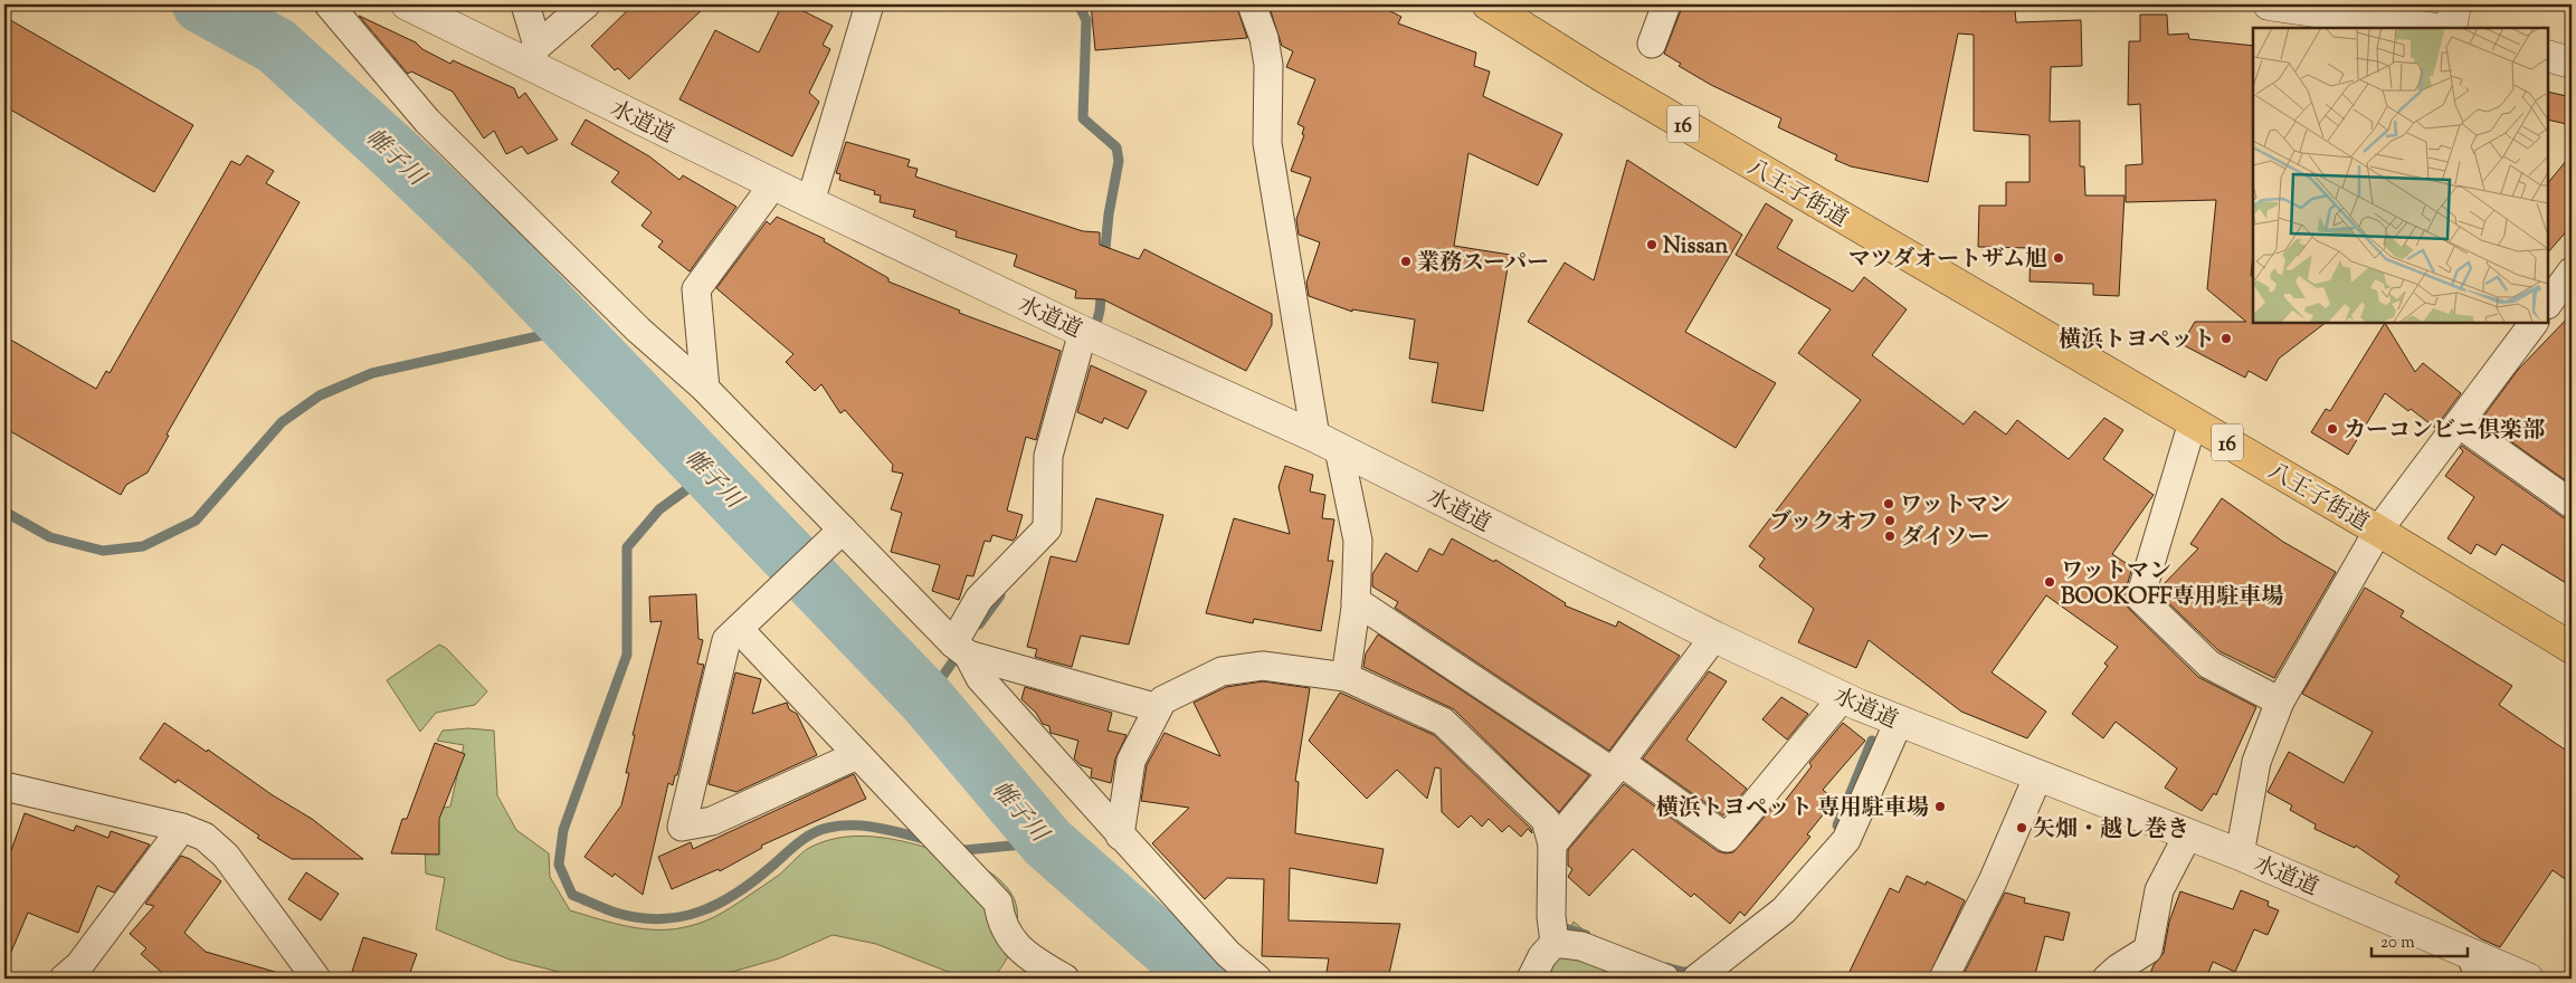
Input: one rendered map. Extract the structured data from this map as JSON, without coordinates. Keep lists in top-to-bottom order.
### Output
{
  "streets": {
    "highway": ["16", "八王子街道"],
    "street": ["水道道"]
  },
  "water": ["帷子川"],
  "places": [
    "Nissan",
    "マツダオートザム旭",
    "業務スーパー",
    "横浜トヨペット",
    "カーコンビニ倶楽部",
    "ワットマン",
    "ブックオフ",
    "ダイソー",
    "ワットマン BOOKOFF専用駐車場",
    "横浜トヨペット 専用駐車場",
    "矢畑・越し巻き"
  ],
  "scale_bar": "20 m"
}
